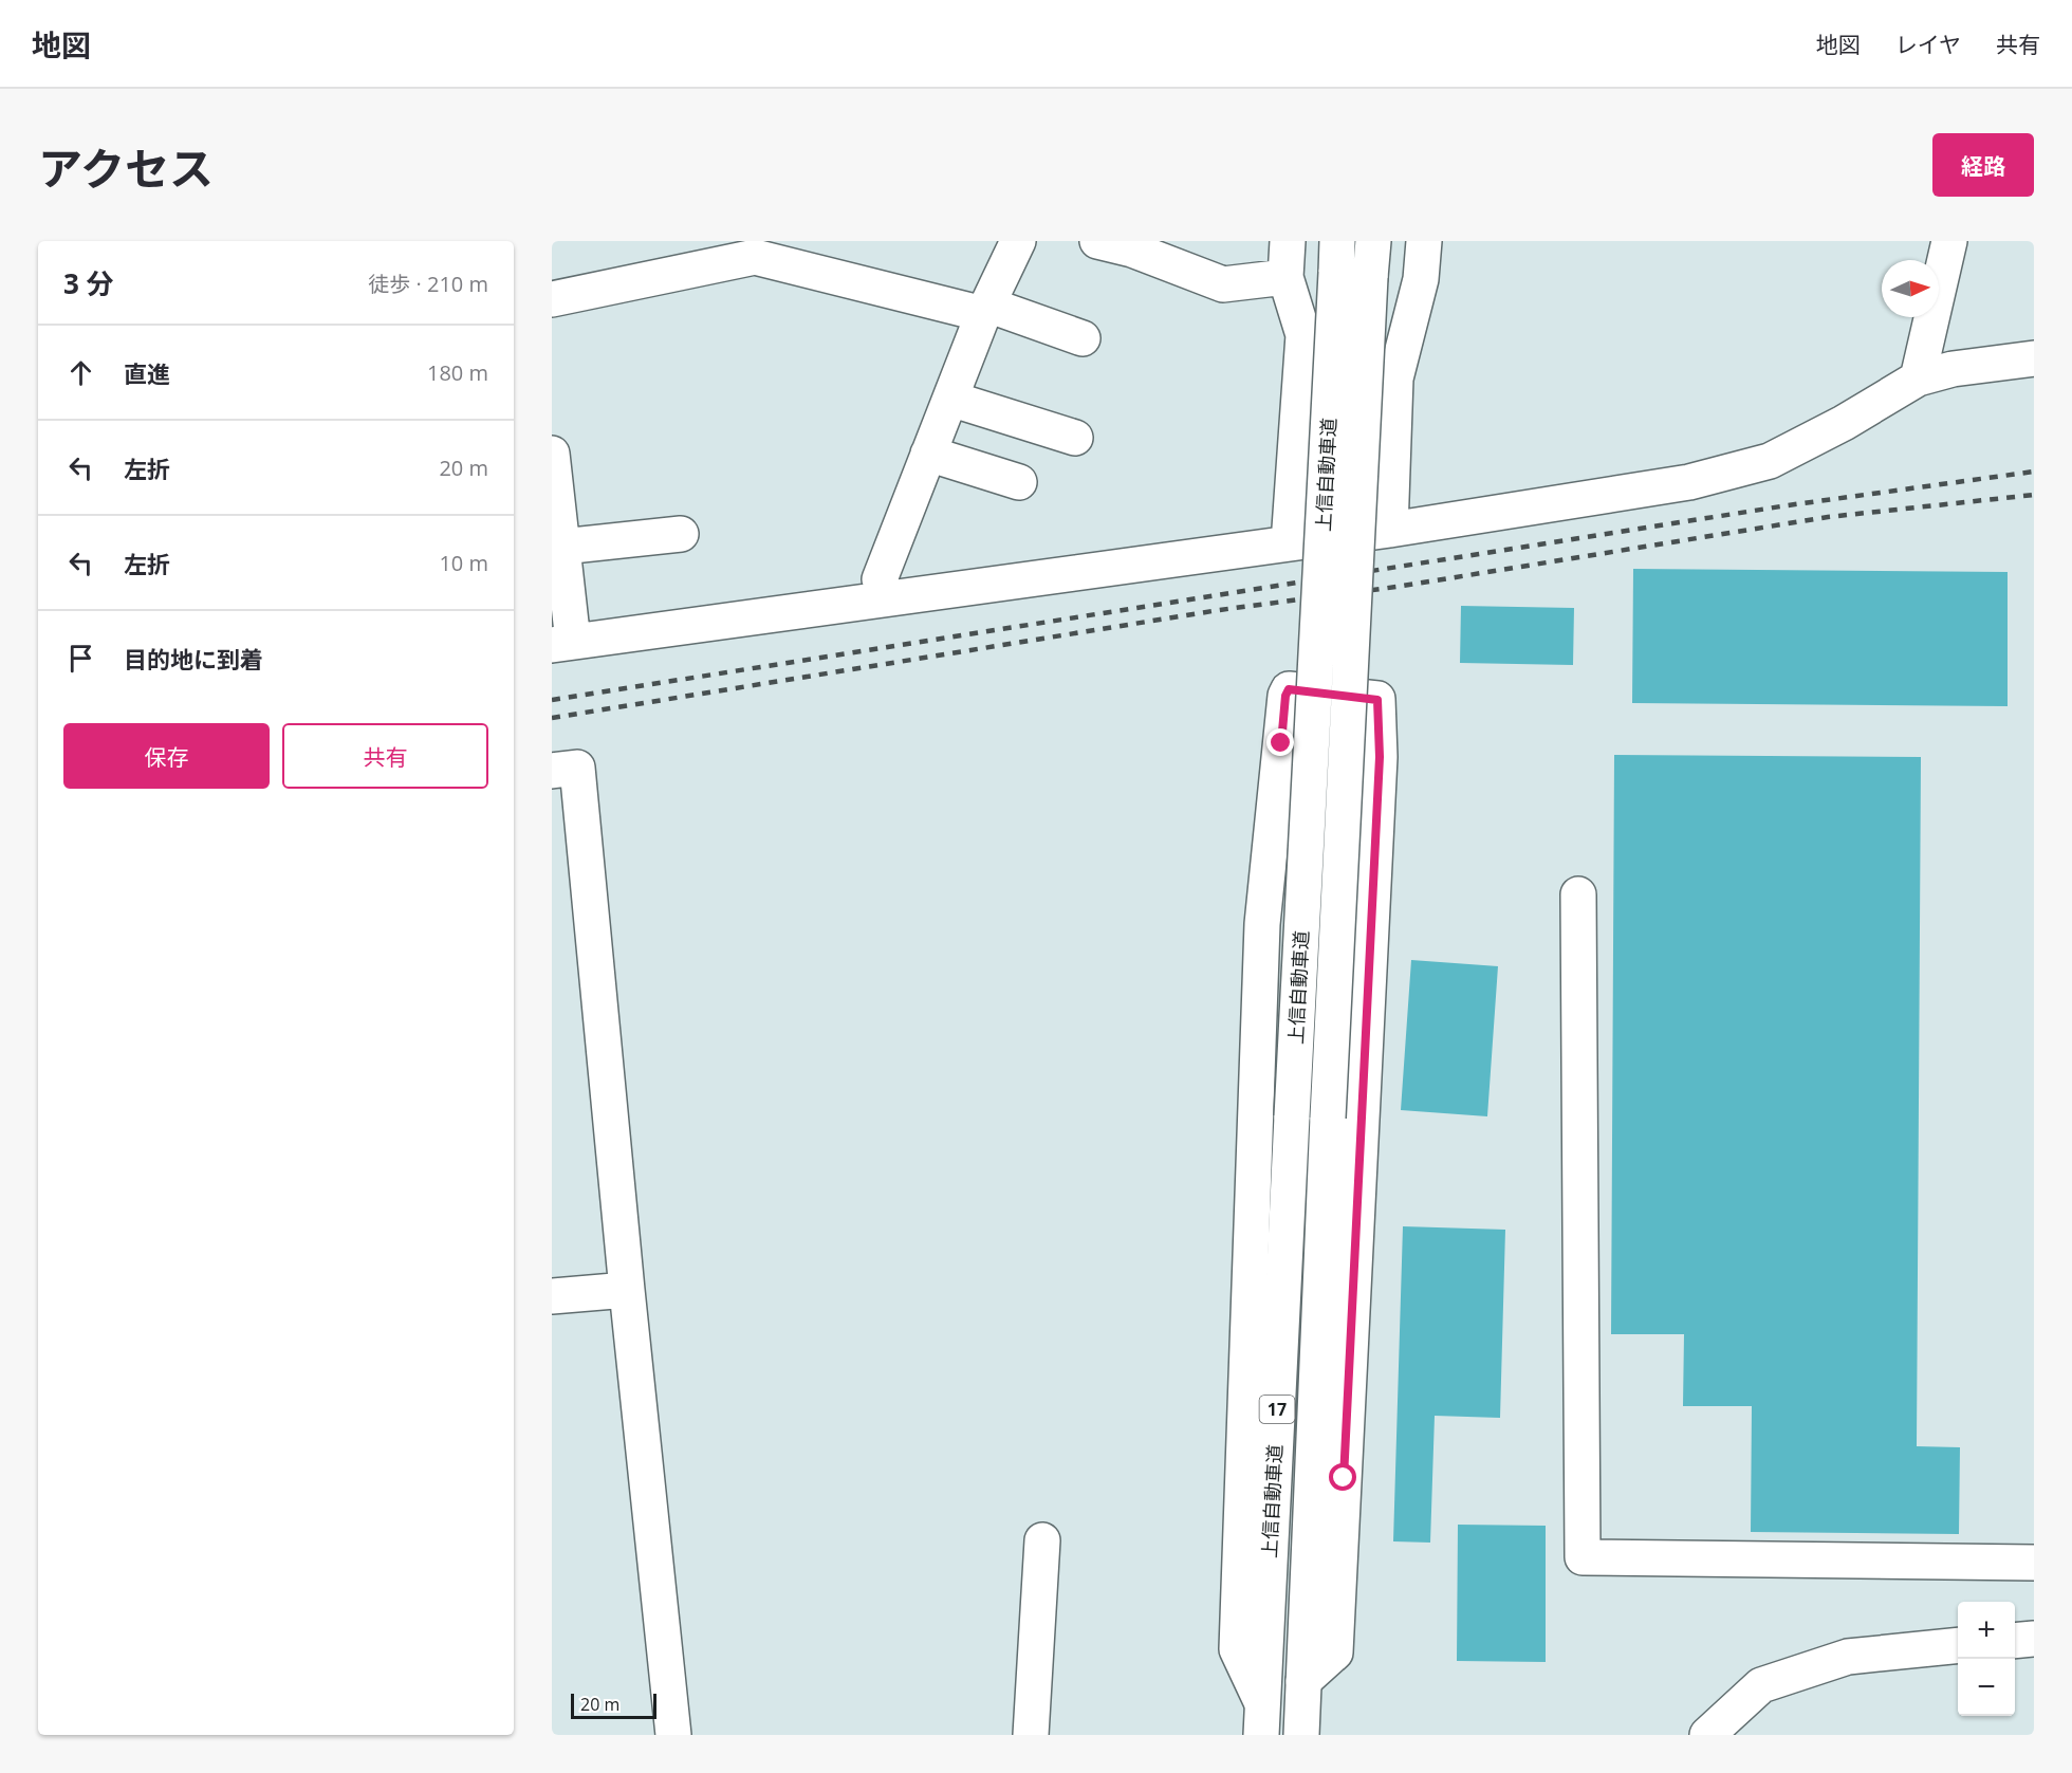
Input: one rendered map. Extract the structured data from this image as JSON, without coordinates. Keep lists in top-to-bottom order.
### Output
{
  "streets": {
    "main road": ["上信自動車道", "17"]
  },
  "scale_bar": "20 m",
  "north": "right",
  "page": {
    "header": "地図",
    "nav": ["地図", "レイヤ", "共有"],
    "title": "アクセス",
    "buttons": [
      "経路",
      ["保存", "共有"]
    ],
    "heading": ["3 分", "徒歩 · 210 m"],
    "list": [
      ["直進", "180 m"],
      ["左折", "20 m"],
      ["左折", "10 m"],
      "目的地に到着"
    ],
    "map_buttons": ["+", "−"],
    "scale": "20 m"
  }
}
